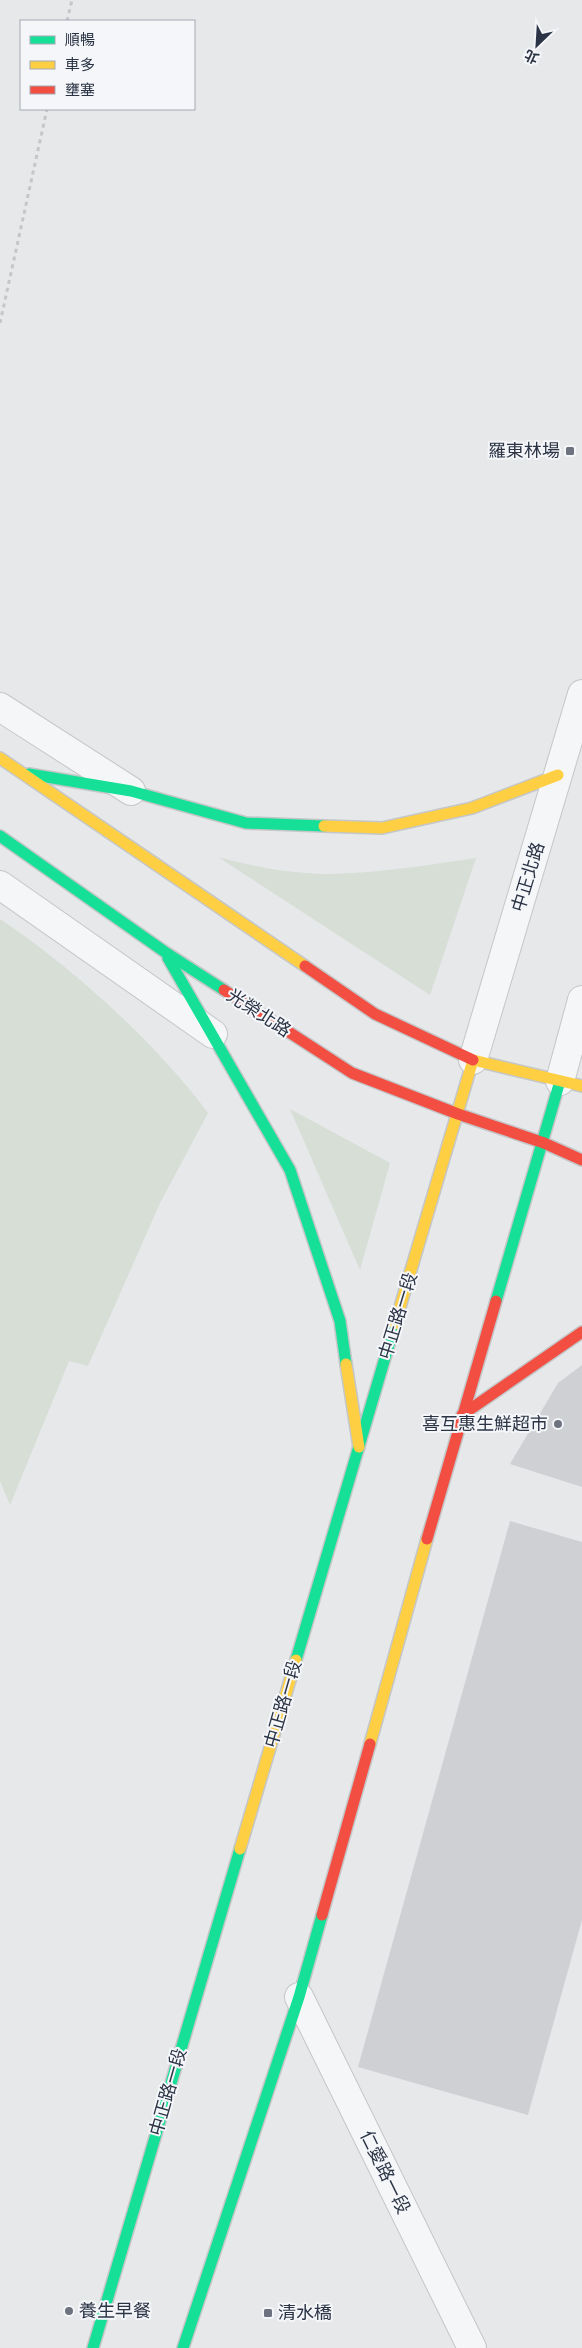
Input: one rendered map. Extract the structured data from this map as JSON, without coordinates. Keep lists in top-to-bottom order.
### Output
{
  "streets": {
    "main road": ["光榮北路", "中正路一段"],
    "street": ["中正北路", "仁愛路一段"]
  },
  "crossings": [
    ["中正北路", "中正路一段"],
    ["光榮北路", "中正路一段"]
  ],
  "places": {
    "transit": ["羅東林場", "清水橋"],
    "other": ["喜互惠生鮮超市", "養生早餐"]
  },
  "legend": ["順暢", "車多", "壅塞"],
  "north": "bottom left"
}
